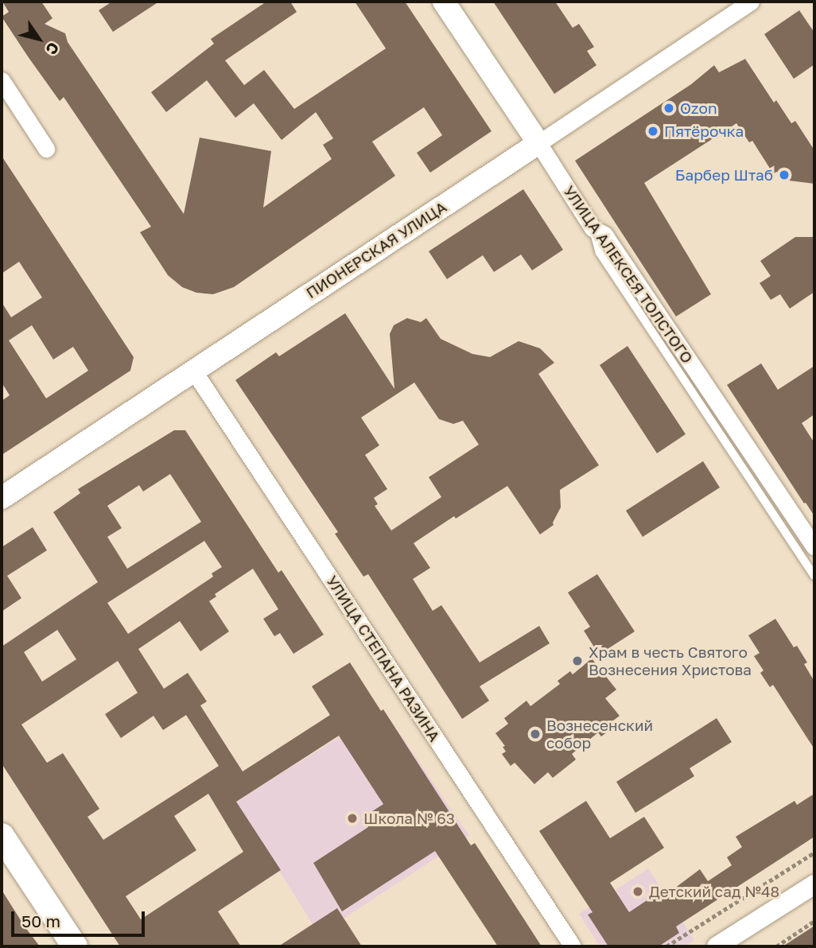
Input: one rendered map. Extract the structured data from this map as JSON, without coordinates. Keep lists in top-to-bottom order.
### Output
{
  "streets": {
    "main road": ["ПИОНЕРСКАЯ УЛИЦА", "УЛИЦА АЛЕКСЕЯ ТОЛСТОГО"],
    "street": ["УЛИЦА СТЕПАНА РАЗИНА"]
  },
  "crossings": [
    ["ПИОНЕРСКАЯ УЛИЦА", "УЛИЦА АЛЕКСЕЯ ТОЛСТОГО"],
    ["ПИОНЕРСКАЯ УЛИЦА", "УЛИЦА СТЕПАНА РАЗИНА"]
  ],
  "places": [
    "Ozon",
    "Пятёрочка",
    "Барбер Штаб",
    "Храм в честь Святого Вознесения Христова",
    "Вознесенский собор",
    "Школа № 63",
    "Детский сад №48"
  ],
  "scale_bar": "50 m",
  "north": "bottom right"
}
